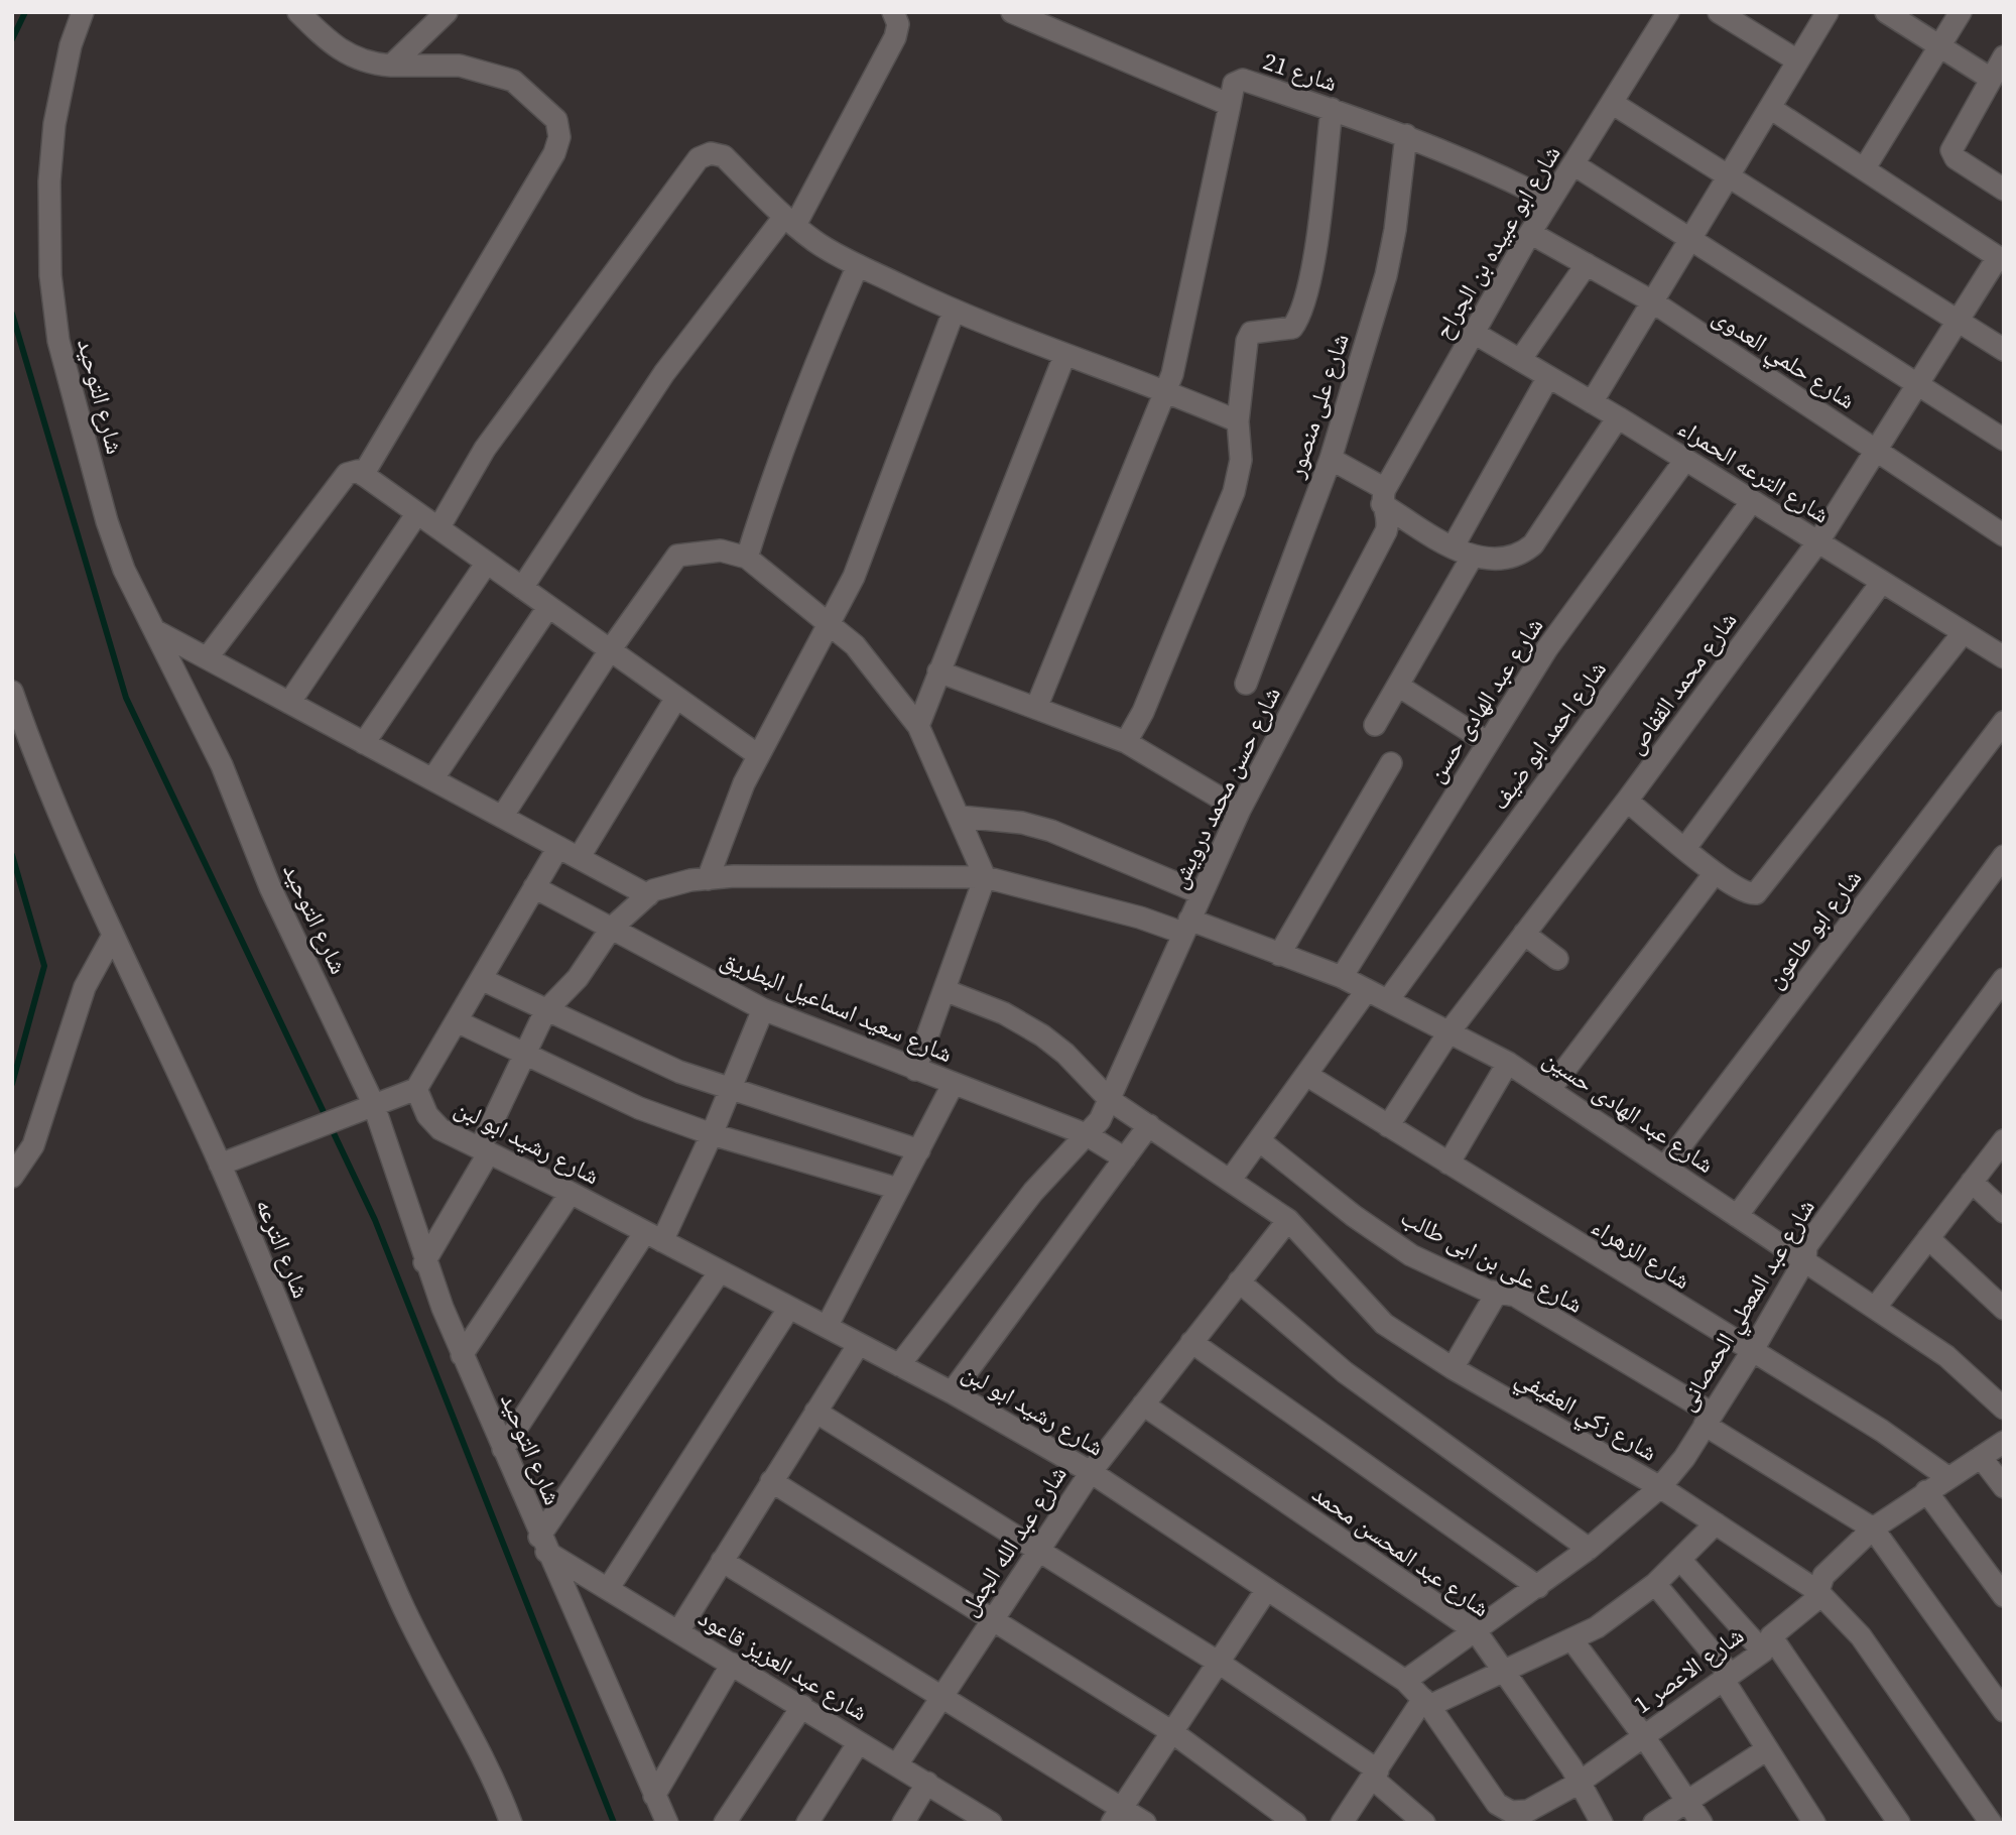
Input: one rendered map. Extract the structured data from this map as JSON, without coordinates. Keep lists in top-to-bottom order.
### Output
{
  "streets": {
    "street": [
      "شارع 21",
      "شارع ابو عبيده بن الجراح",
      "شارع حلمي العدوى",
      "شارع التوحيد",
      "شارع على منصور",
      "شارع الترعه الحمراء",
      "شارع محمد القفاص",
      "شارع عبد الهادى حسن",
      "شارع احمد ابو ضيف",
      "شارع حسن محمد درويش",
      "شارع ابو طاعون",
      "شارع سعيد اسماعيل البطريق",
      "شارع عبد الهادى حسين",
      "شارع رشيد ابو لبن",
      "شارع الترعه",
      "شارع الزهراء",
      "شارع على بن ابى طالب",
      "شارع عبد المعطي الحمصانى",
      "شارع زكي العفيفي",
      "شارع عبد الله الجمل",
      "شارع عبد المحسن محمد",
      "شارع عبد العزيز قاعود",
      "شارع الاعصر 1"
    ]
  },
  "crossings": [
    ["شارع 21", "شارع ابو عبيده بن الجراح"],
    ["شارع 21", "شارع على منصور"],
    ["شارع ابو عبيده بن الجراح", "شارع حلمي العدوى"],
    ["شارع ابو عبيده بن الجراح", "شارع الترعه الحمراء"],
    ["شارع ابو عبيده بن الجراح", "شارع حسن محمد درويش"],
    ["شارع حلمي العدوى", "شارع محمد القفاص"],
    ["شارع التوحيد", "شارع عبد العزيز قاعود"],
    ["شارع الترعه الحمراء", "شارع محمد القفاص"],
    ["شارع الترعه الحمراء", "شارع عبد الهادى حسن"],
    ["شارع الترعه الحمراء", "شارع احمد ابو ضيف"],
    ["شارع محمد القفاص", "شارع عبد الهادى حسين"],
    ["شارع محمد القفاص", "شارع الزهراء"],
    ["شارع عبد الهادى حسن", "شارع عبد الهادى حسين"],
    ["شارع احمد ابو ضيف", "شارع عبد الهادى حسين"],
    ["شارع حسن محمد درويش", "شارع سعيد اسماعيل البطريق"],
    ["شارع حسن محمد درويش", "شارع عبد الهادى حسين"],
    ["شارع حسن محمد درويش", "شارع رشيد ابو لبن"],
    ["شارع حسن محمد درويش", "شارع زكي العفيفي"],
    ["شارع ابو طاعون", "شارع عبد الهادى حسين"],
    ["شارع عبد الهادى حسين", "شارع عبد المعطي الحمصانى"],
    ["شارع رشيد ابو لبن", "شارع عبد المعطي الحمصانى"],
    ["شارع رشيد ابو لبن", "شارع عبد الله الجمل"],
    ["شارع رشيد ابو لبن", "شارع عبد المحسن محمد"],
    ["شارع رشيد ابو لبن", "شارع الاعصر 1"],
    ["شارع الزهراء", "شارع عبد المعطي الحمصانى"],
    ["شارع الزهراء", "شارع الاعصر 1"],
    ["شارع على بن ابى طالب", "شارع عبد المعطي الحمصانى"],
    ["شارع على بن ابى طالب", "شارع الاعصر 1"],
    ["شارع عبد المعطي الحمصانى", "شارع زكي العفيفي"],
    ["شارع عبد المعطي الحمصانى", "شارع عبد المحسن محمد"],
    ["شارع زكي العفيفي", "شارع عبد الله الجمل"],
    ["شارع زكي العفيفي", "شارع الاعصر 1"],
    ["شارع عبد الله الجمل", "شارع عبد المحسن محمد"],
    ["شارع عبد الله الجمل", "شارع عبد العزيز قاعود"],
    ["شارع عبد المحسن محمد", "شارع الاعصر 1"]
  ]
}
